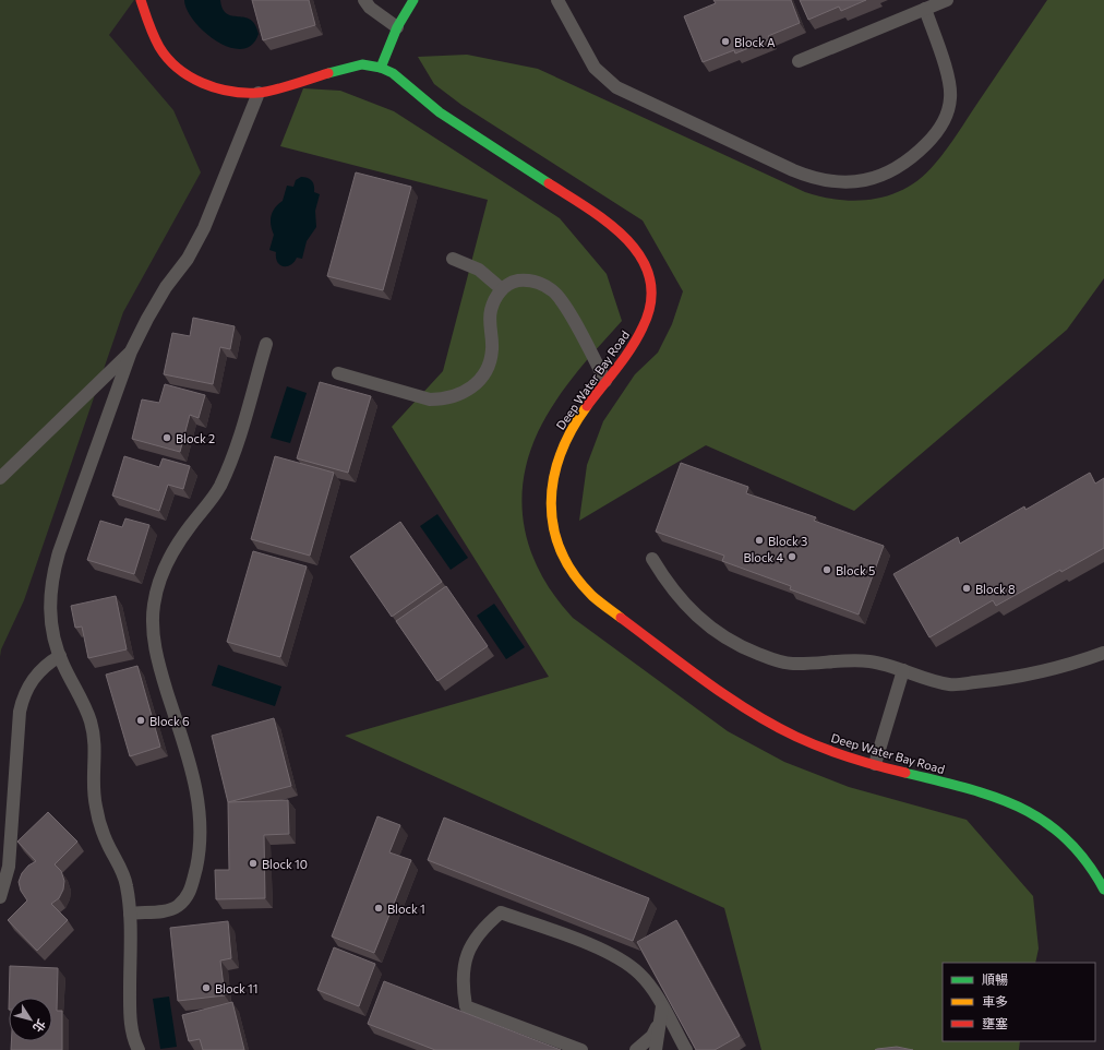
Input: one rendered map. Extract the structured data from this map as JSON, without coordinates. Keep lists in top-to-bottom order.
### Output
{
  "streets": {
    "street": ["Deep Water Bay Road"]
  },
  "places": [
    "Block A",
    "Block 2",
    "Block 3",
    "Block 4",
    "Block 5",
    "Block 8",
    "Block 6",
    "Block 10",
    "Block 1",
    "Block 11"
  ],
  "legend": ["順暢", "車多", "壅塞"],
  "north": "bottom right"
}
